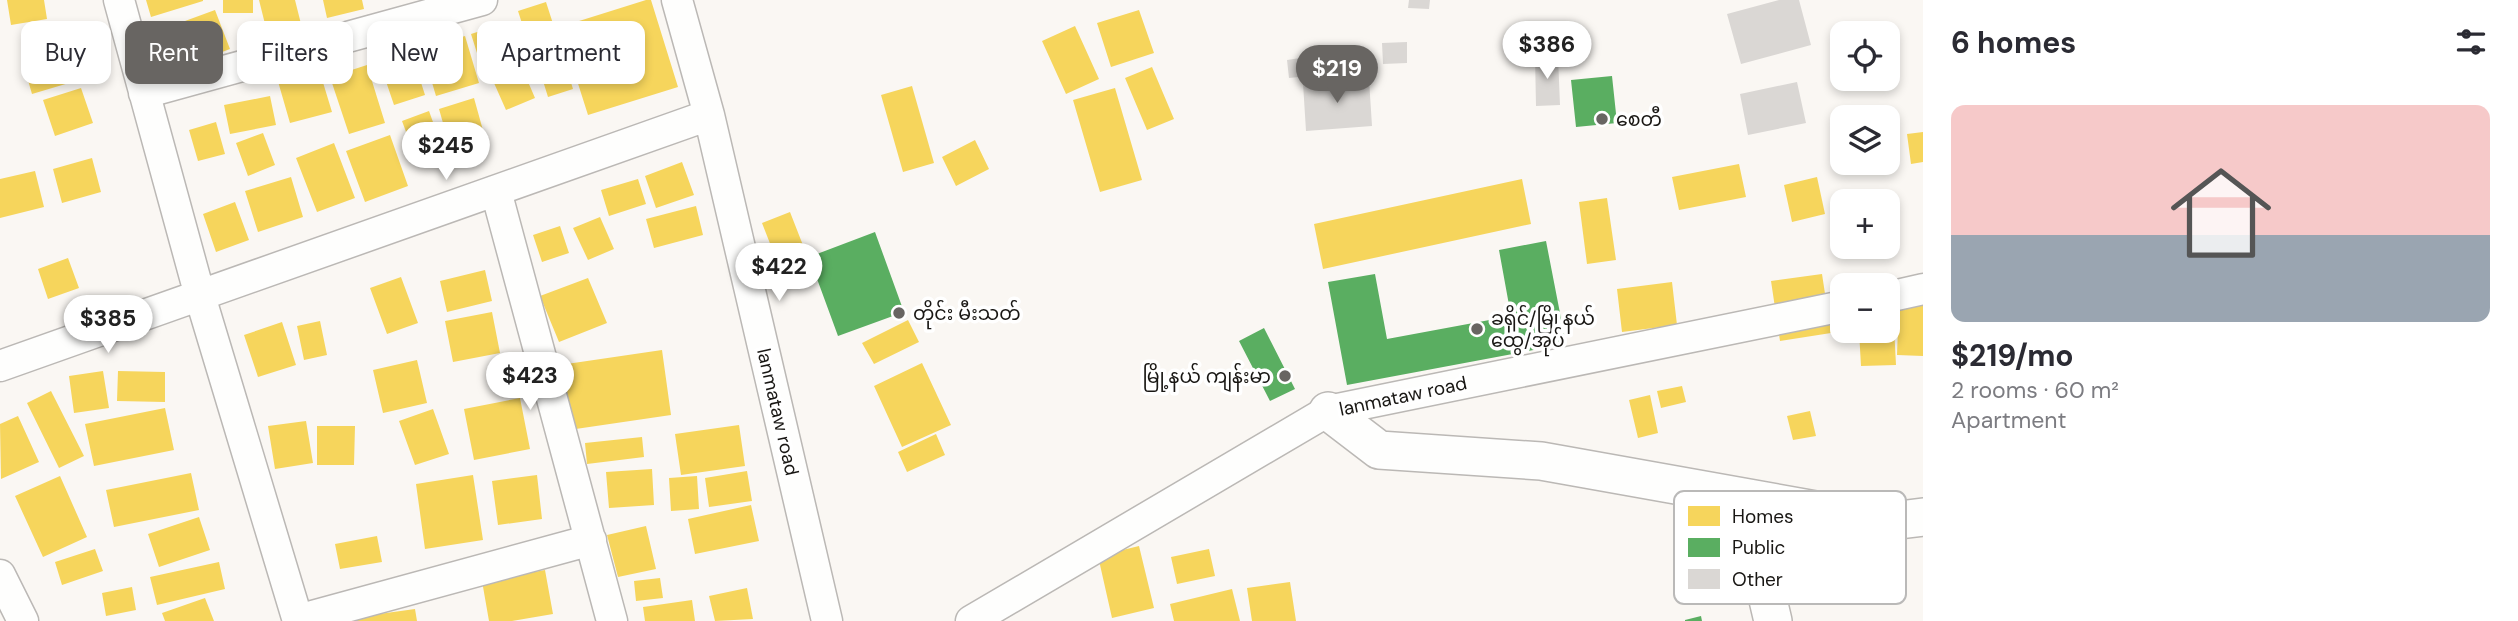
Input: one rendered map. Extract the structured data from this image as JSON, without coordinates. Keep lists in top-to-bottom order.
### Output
{
  "streets": {
    "street": ["lanmataw road"]
  },
  "places": [
    "စေတီ",
    "တိုင်း မီးသတ်",
    "ခရိုင်/မြို့နယ် ထွေ/အုပ်",
    "မြို့နယ် ကျန်းမာ"
  ],
  "legend": ["Homes", "Public", "Other"],
  "page": {
    "heading": "6 homes",
    "map_buttons": ["+", "−"],
    "price": [
      "$386",
      "$219",
      "$245",
      "$422",
      "$385",
      "$423"
    ],
    "chip": [
      "Buy",
      "Rent",
      "Filters",
      "New",
      "Apartment"
    ],
    "list": [
      {
        "name": "$219/mo",
        "note": "2 rooms · 60 m² · Apartment"
      }
    ]
  }
}
